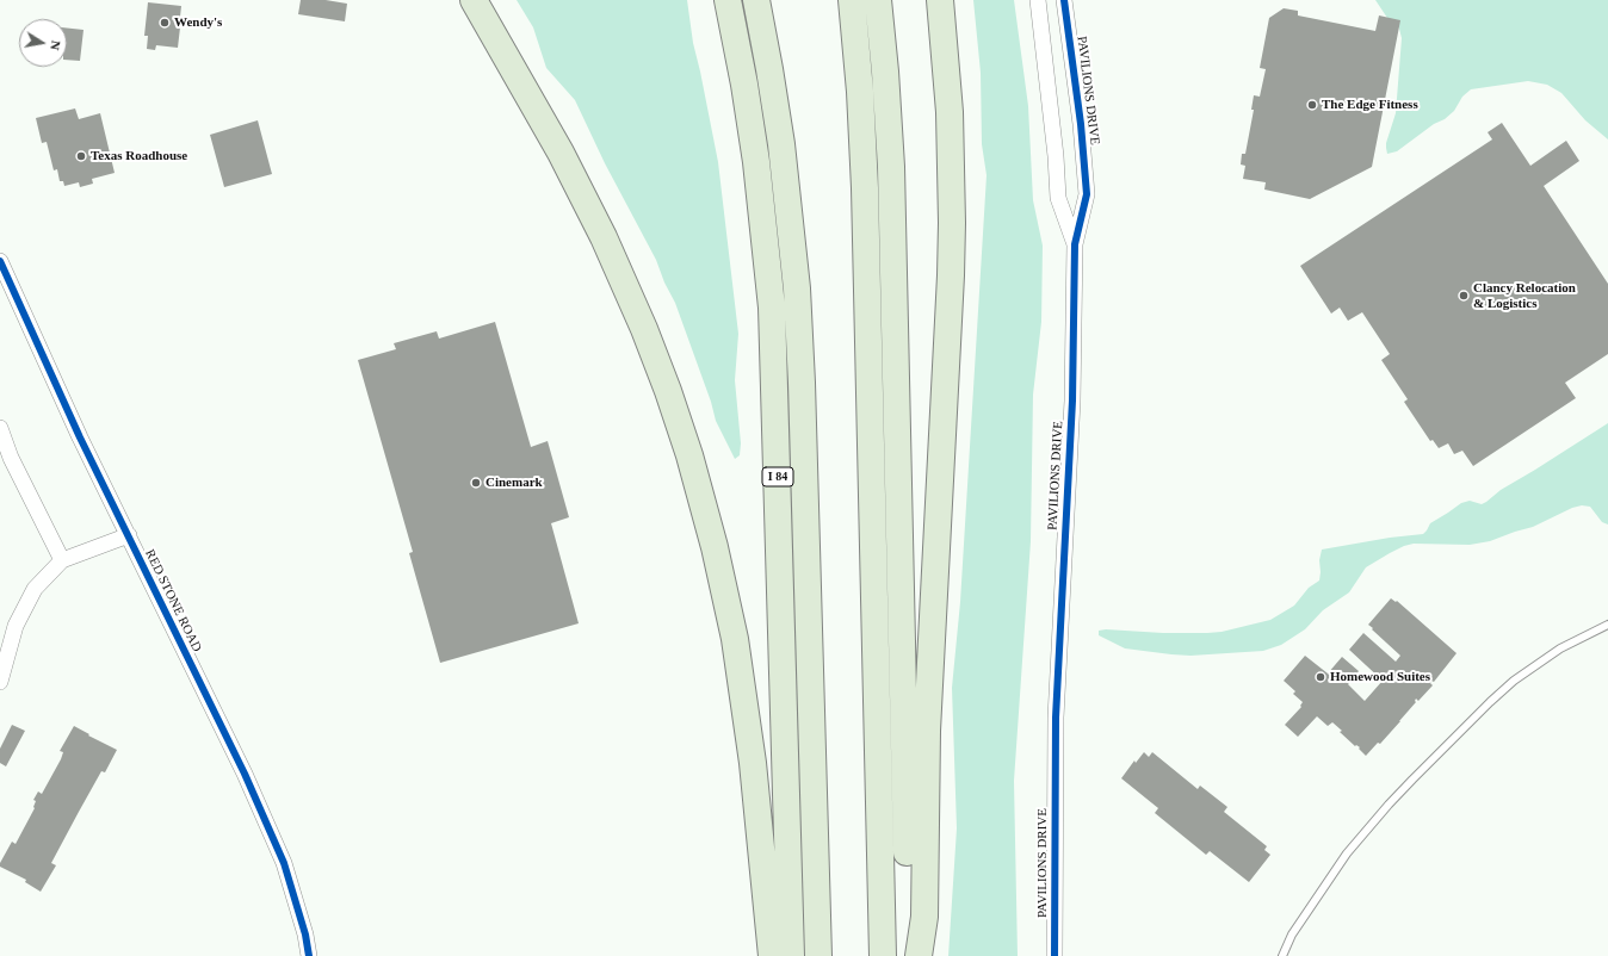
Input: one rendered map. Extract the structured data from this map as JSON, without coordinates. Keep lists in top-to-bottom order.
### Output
{
  "streets": {
    "highway": ["I 84"],
    "street": ["PAVILIONS DRIVE", "RED STONE ROAD"]
  },
  "places": [
    "Wendy's",
    "The Edge Fitness",
    "Texas Roadhouse",
    "Clancy Relocation & Logistics",
    "Cinemark",
    "Homewood Suites"
  ],
  "north": "right"
}
